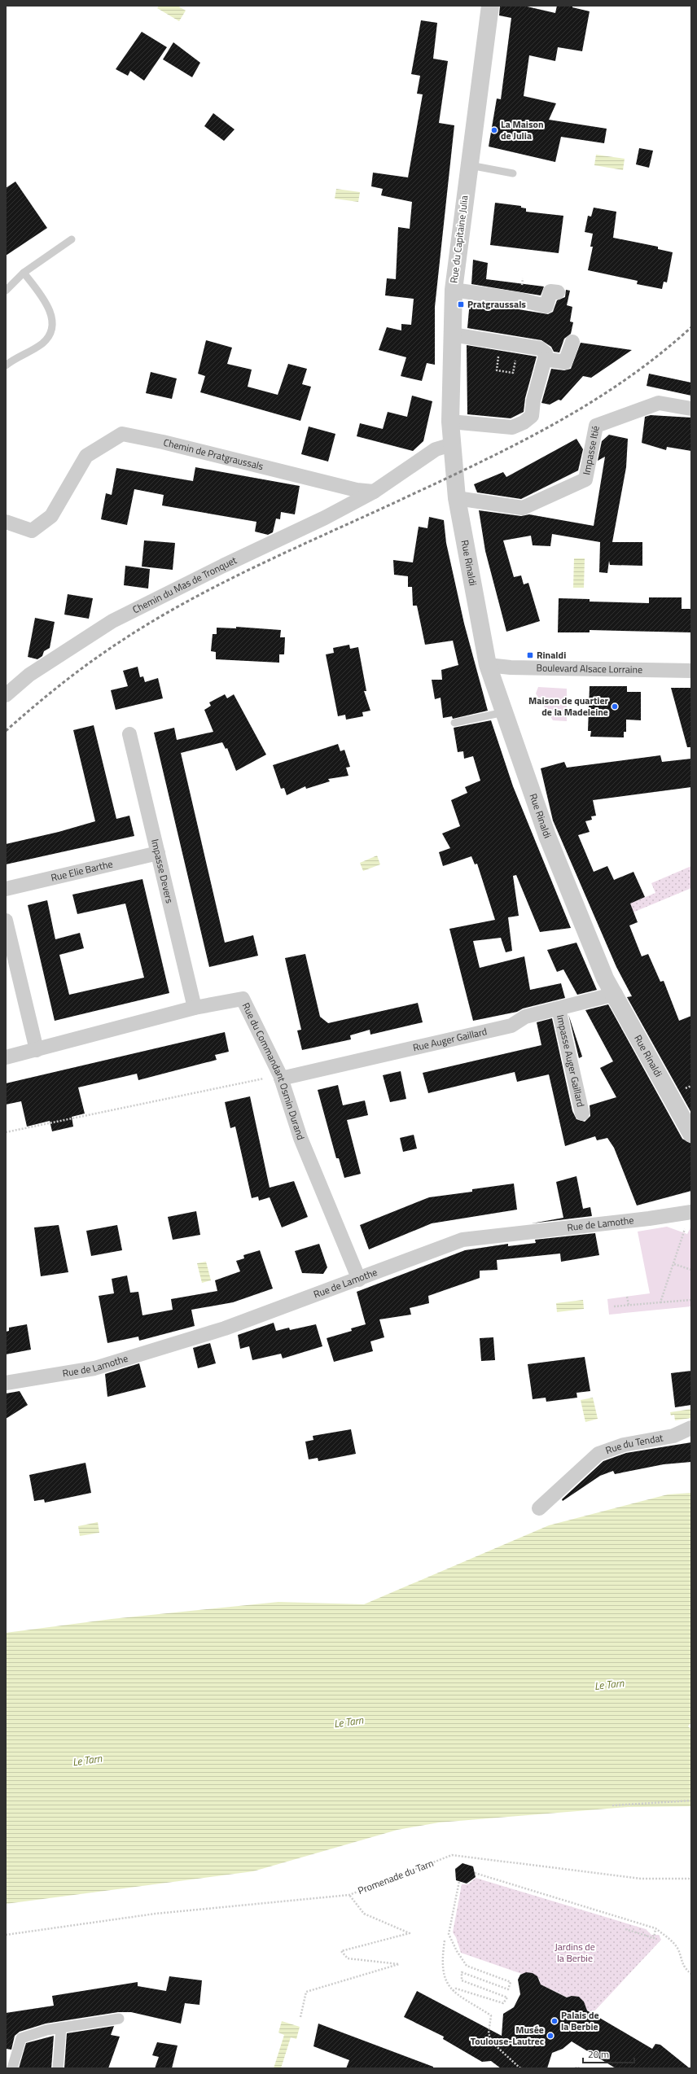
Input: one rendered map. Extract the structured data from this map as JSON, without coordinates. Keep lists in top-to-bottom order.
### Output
{
  "streets": {
    "street": [
      "Rue du Capitaine Julia",
      "Impasse Itié",
      "Chemin de Pratgraussals",
      "Rue Rinaldi",
      "Chemin du Mas de Tronquet",
      "Boulevard Alsace Lorraine",
      "Rue Elie Barthe",
      "Impasse Devers",
      "Rue Auger Gaillard",
      "Impasse Auger Gaillard",
      "Rue du Commandant Osmin Durand",
      "Rue de Lamothe",
      "Rue du Tendat"
    ],
    "path": ["Promenade du Tarn"]
  },
  "crossings": [
    ["Rue du Capitaine Julia", "Rue Rinaldi"],
    ["Impasse Itié", "Rue Rinaldi"],
    ["Chemin de Pratgraussals", "Chemin du Mas de Tronquet"],
    ["Rue Rinaldi", "Boulevard Alsace Lorraine"],
    ["Rue Rinaldi", "Rue Auger Gaillard"],
    ["Rue Elie Barthe", "Impasse Devers"],
    ["Impasse Devers", "Rue du Commandant Osmin Durand"],
    ["Rue Auger Gaillard", "Impasse Auger Gaillard"],
    ["Rue Auger Gaillard", "Rue du Commandant Osmin Durand"],
    ["Rue du Commandant Osmin Durand", "Rue de Lamothe"]
  ],
  "water": ["Le Tarn"],
  "parks": ["Jardins de la Berbie"],
  "places": {
    "other": [
      "La Maison de Julia",
      "Maison de quartier de la Madeleine",
      "Palais de la Berbie",
      "Musée Toulouse-Lautrec"
    ],
    "transit": ["Pratgraussals", "Rinaldi"]
  },
  "scale_bar": "20 m"
}
